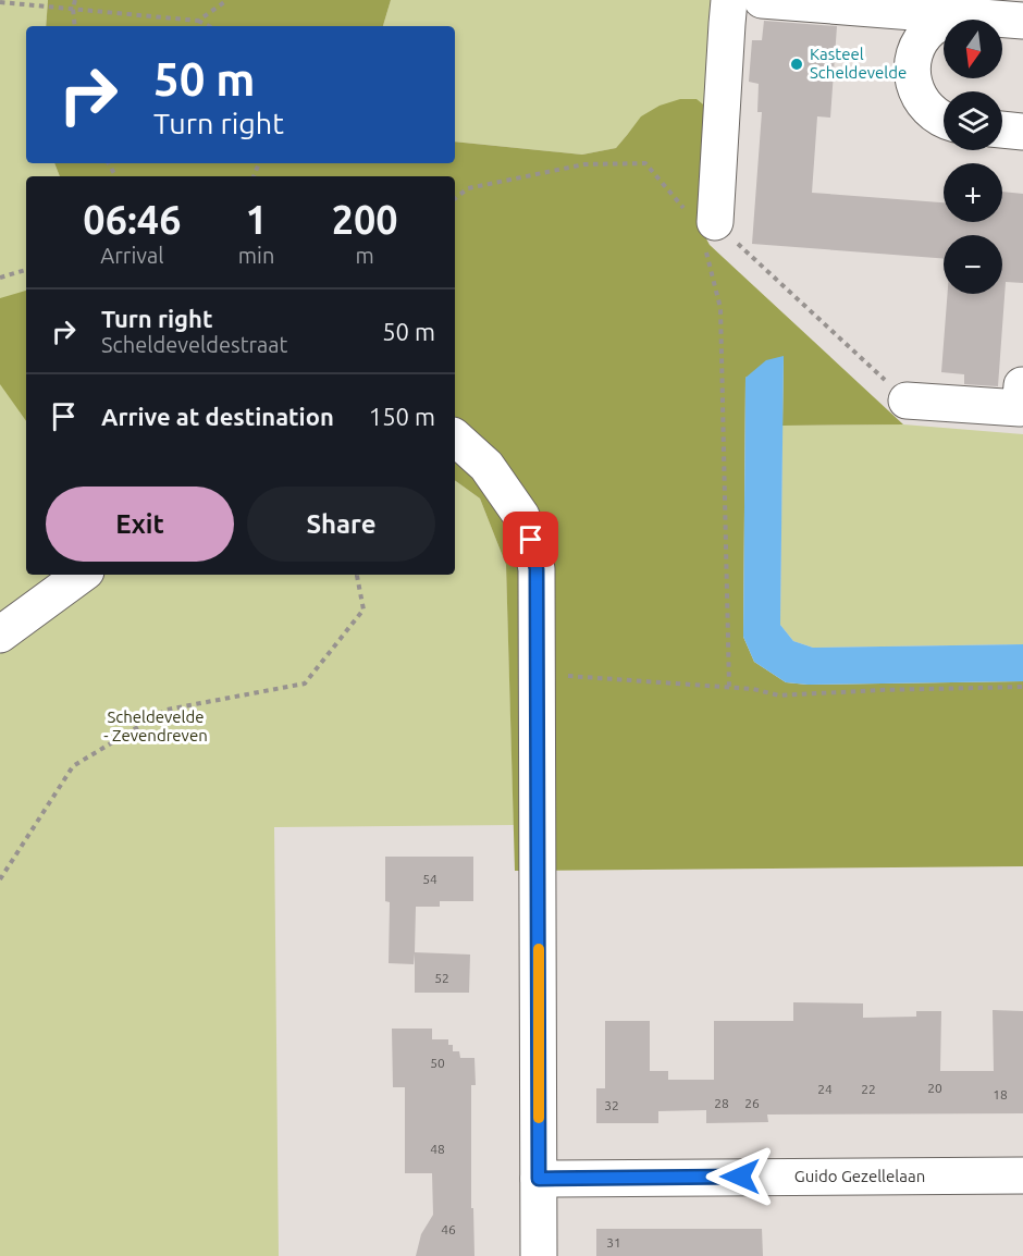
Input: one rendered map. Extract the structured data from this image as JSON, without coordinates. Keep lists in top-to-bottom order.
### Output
{
  "streets": {
    "street": ["Guido Gezellelaan"]
  },
  "parks": ["Scheldevelde - Zevendreven"],
  "places": ["Kasteel Scheldevelde"],
  "house_numbers": [
    "54",
    "52",
    "50",
    "20",
    "24",
    "22",
    "18",
    "28",
    "26",
    "32",
    "48",
    "46",
    "31"
  ],
  "north": "bottom",
  "page": {
    "map_buttons": ["+", "−"],
    "turn": ["50 m", "Turn right"],
    "eta": [
      "06:46",
      "Arrival",
      "1",
      "min",
      "200",
      "m"
    ],
    "list": [
      {
        "name": "Turn right",
        "note": "Scheldeveldestraat",
        "value": "50 m"
      },
      {
        "name": "Arrive at destination",
        "value": "150 m"
      }
    ],
    "buttons": ["Exit", "Share"]
  }
}
